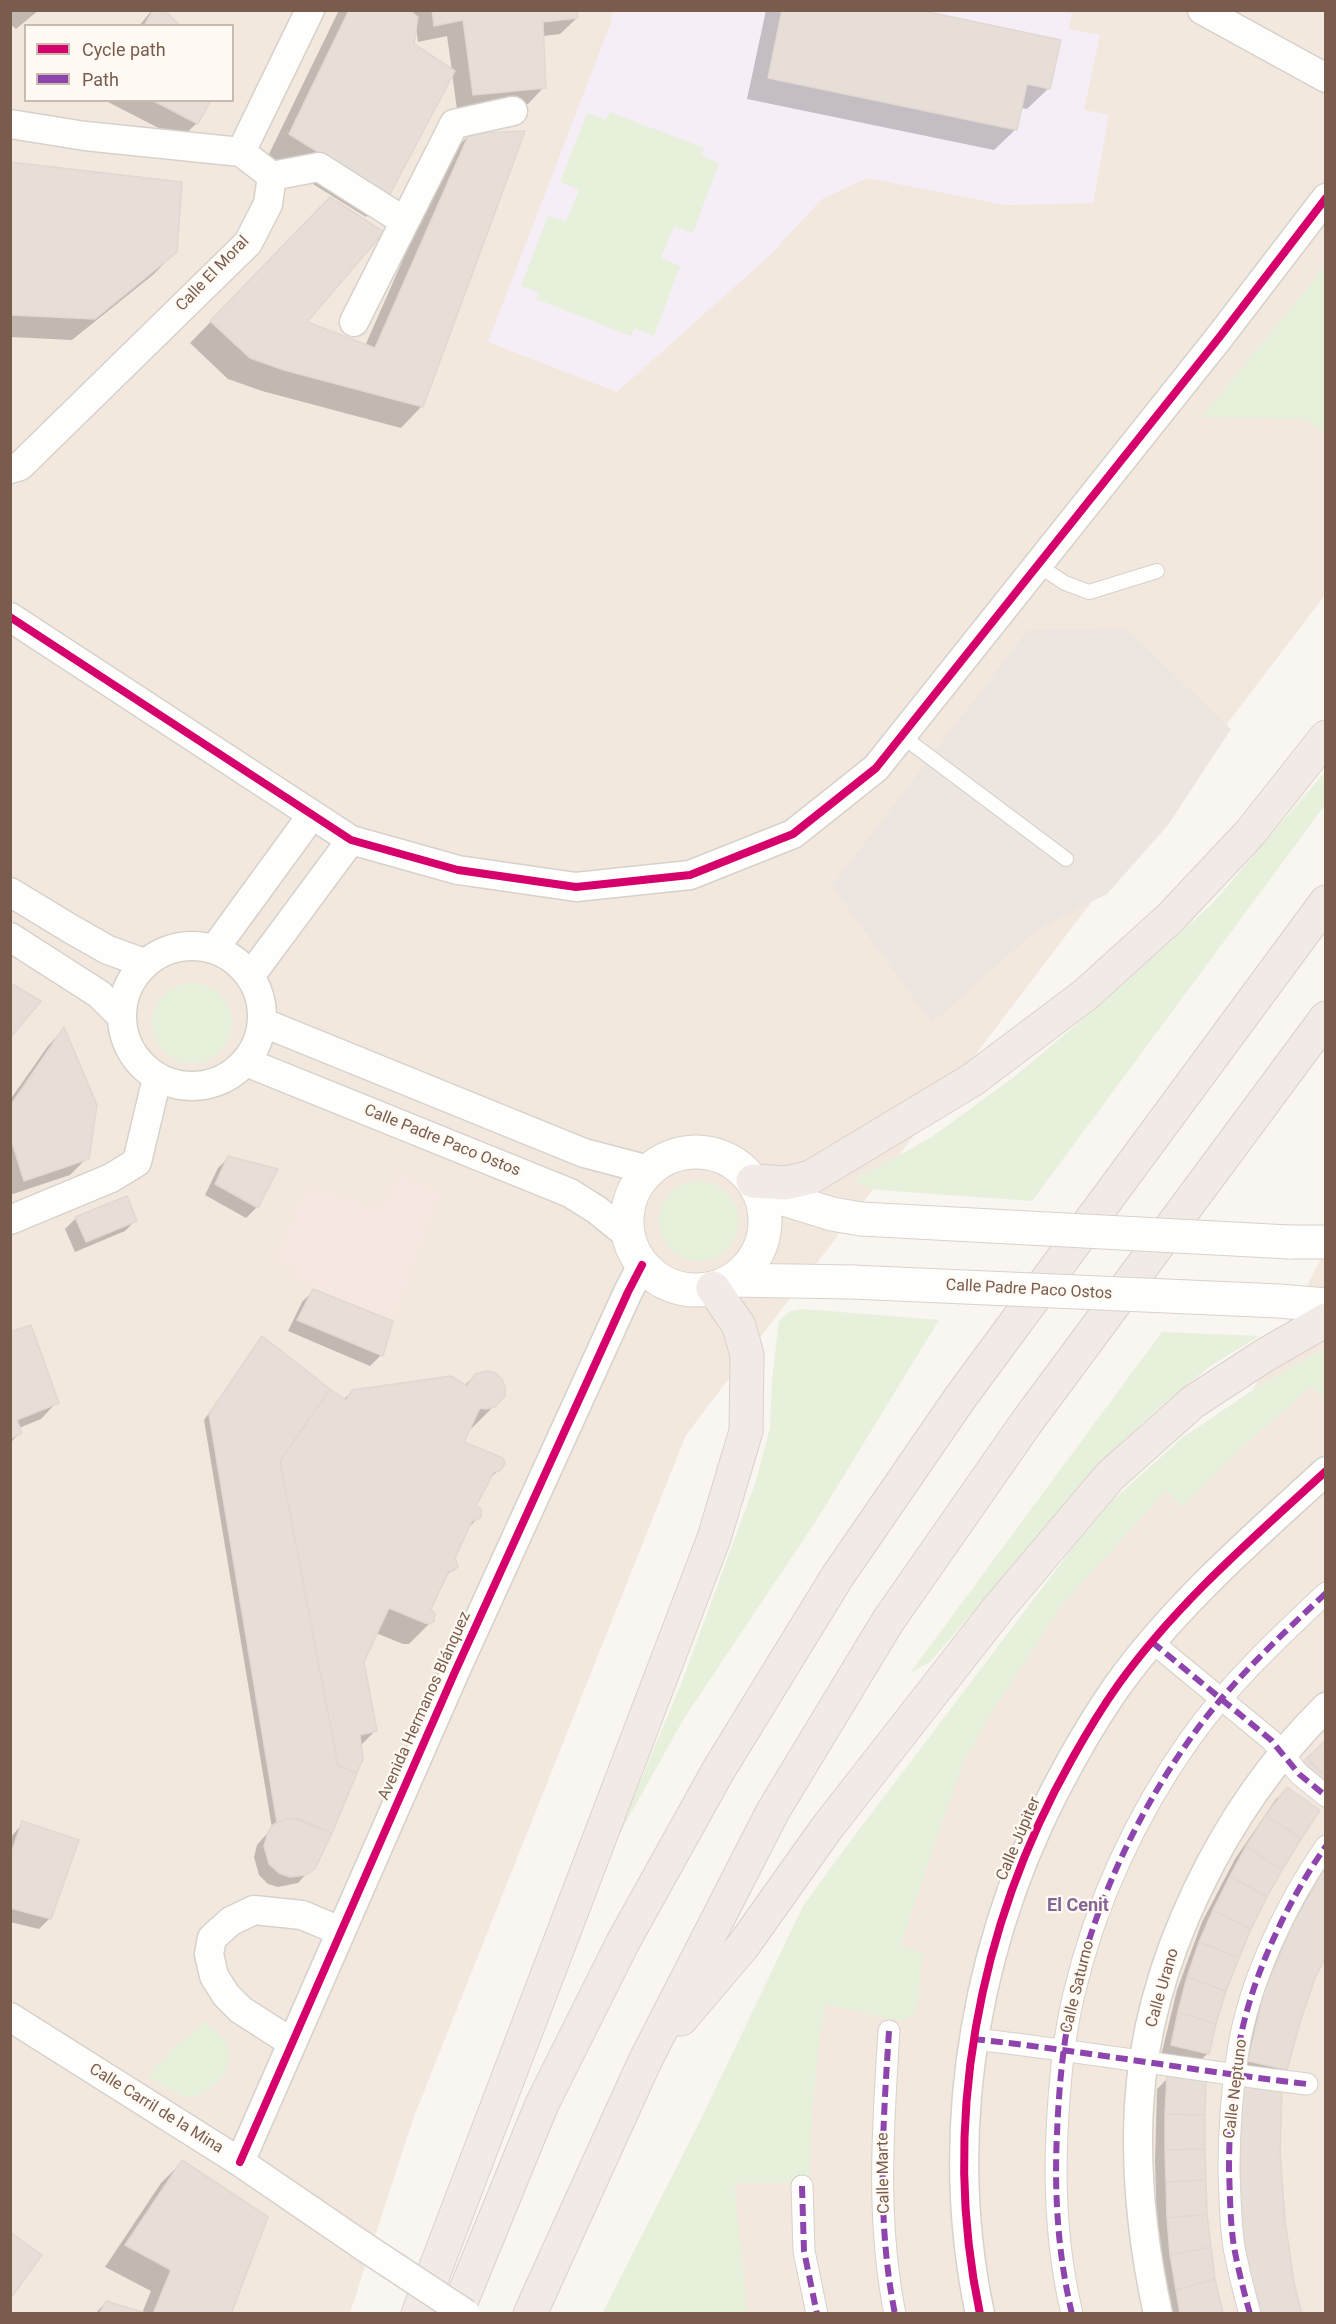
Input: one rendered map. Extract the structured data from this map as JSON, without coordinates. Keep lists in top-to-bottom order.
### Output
{
  "streets": {
    "main road": ["Calle Padre Paco Ostos"],
    "street": [
      "Calle El Moral",
      "Avenida Hermanos Blánquez",
      "Calle Júpiter",
      "Calle Saturno",
      "Calle Urano",
      "Calle Neptuno",
      "Calle Carril de la Mina",
      "Calle Marte"
    ]
  },
  "crossings": [
    ["Calle Padre Paco Ostos", "Avenida Hermanos Blánquez"],
    ["Avenida Hermanos Blánquez", "Calle Carril de la Mina"]
  ],
  "districts": ["El Cenit"],
  "legend": ["Cycle path", "Path"]
}
